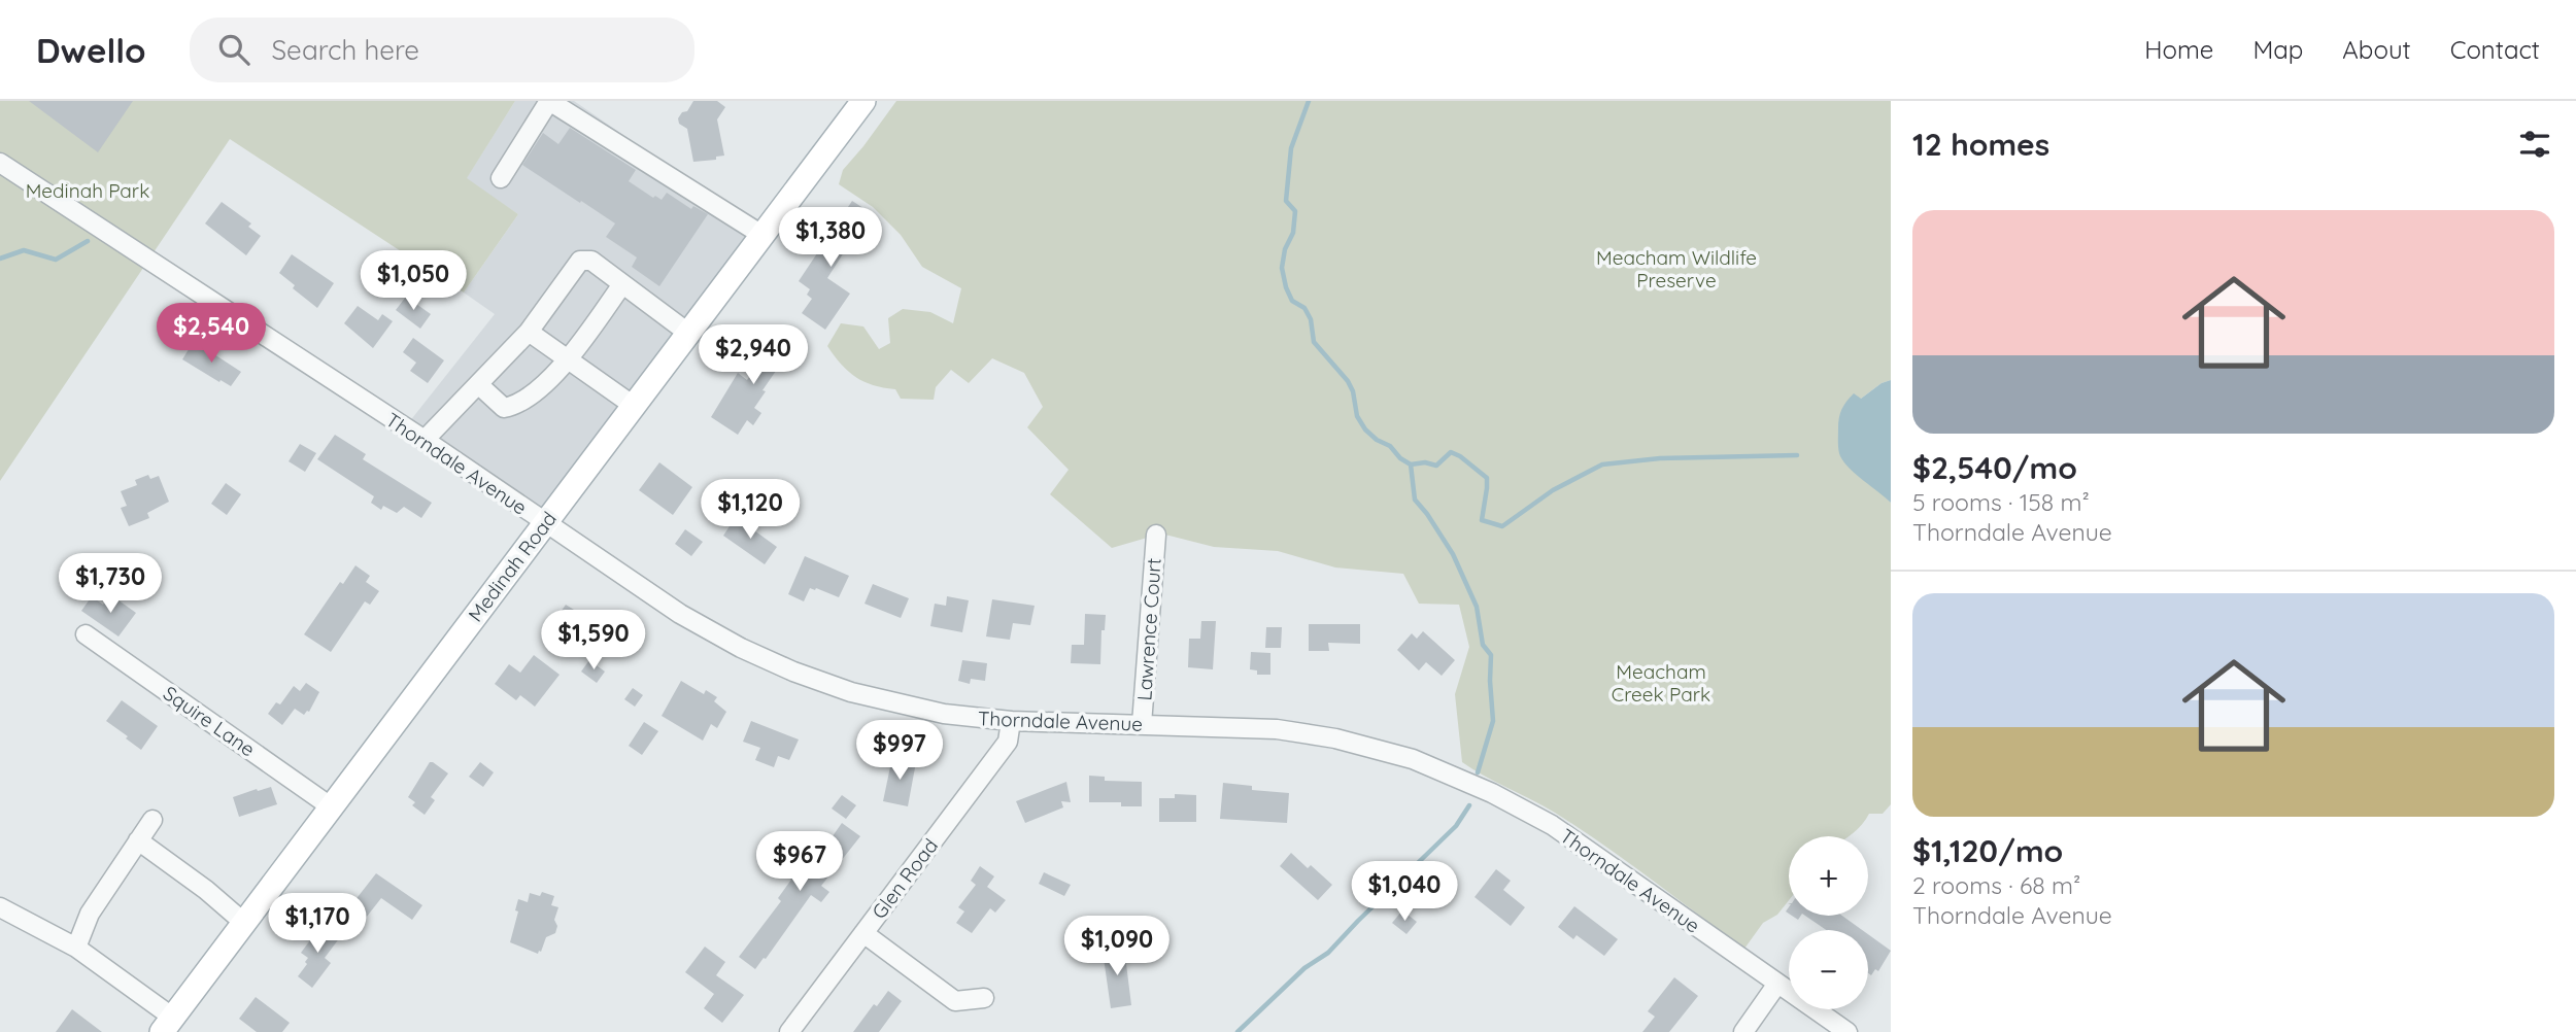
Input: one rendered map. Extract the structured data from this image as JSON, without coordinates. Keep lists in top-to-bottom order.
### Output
{
  "streets": {
    "main road": ["Medinah Road"],
    "street": [
      "Thorndale Avenue",
      "Lawrence Court",
      "Squire Lane",
      "Glen Road"
    ]
  },
  "crossings": [
    ["Thorndale Avenue", "Medinah Road"],
    ["Thorndale Avenue", "Lawrence Court"],
    ["Thorndale Avenue", "Glen Road"],
    ["Medinah Road", "Squire Lane"]
  ],
  "parks": ["Medinah Park", "Meacham Wildlife Preserve", "Meacham Creek Park"],
  "page": {
    "header": "Dwello",
    "search": "Search here",
    "nav": [
      "Home",
      "Map",
      "About",
      "Contact"
    ],
    "heading": "12 homes",
    "list": [
      {
        "name": "$2,540/mo",
        "note": "5 rooms · 158 m² · Thorndale Avenue"
      },
      {
        "name": "$1,120/mo",
        "note": "2 rooms · 68 m² · Thorndale Avenue"
      }
    ],
    "price": [
      "$1,380",
      "$1,050",
      "$2,540",
      "$2,940",
      "$1,120",
      "$1,730",
      "$1,590",
      "$997",
      "$967",
      "$1,040",
      "$1,170",
      "$1,090"
    ],
    "map_buttons": ["+", "−"]
  }
}
